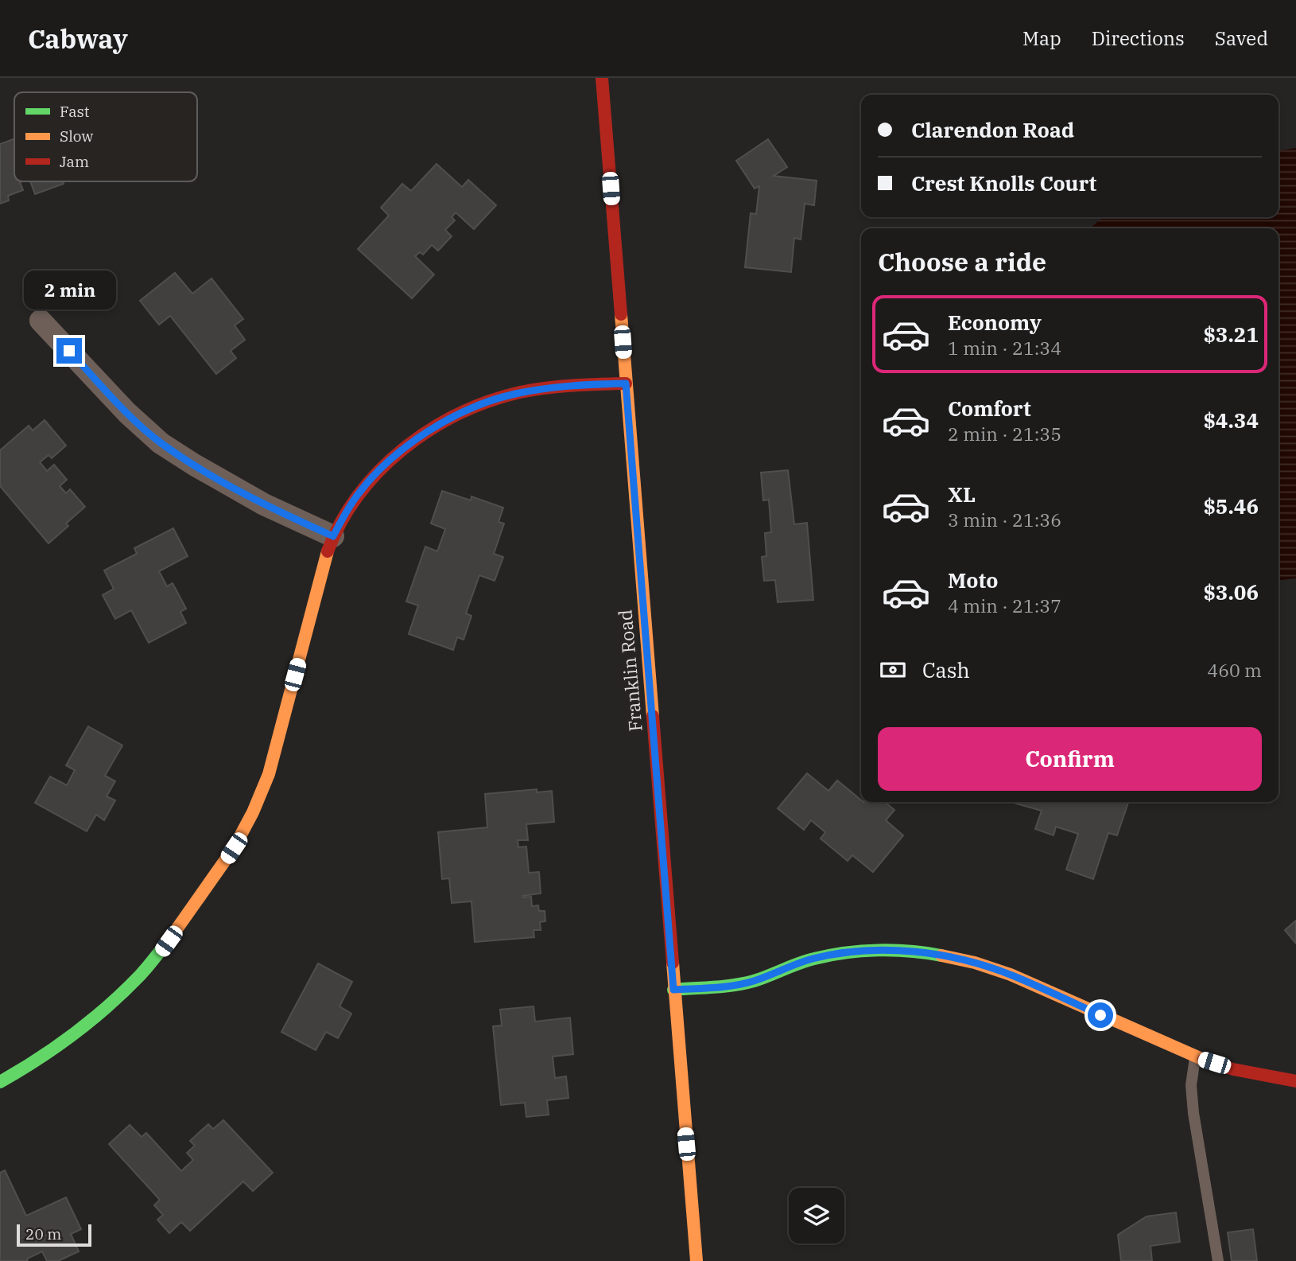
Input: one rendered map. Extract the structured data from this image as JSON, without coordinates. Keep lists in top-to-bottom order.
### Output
{
  "streets": {
    "street": ["Franklin Road"]
  },
  "legend": ["Fast", "Slow", "Jam"],
  "scale_bar": "20 m",
  "page": {
    "header": "Cabway",
    "nav": ["Map", "Directions", "Saved"],
    "banner": ["Clarendon Road", "Crest Knolls Court"],
    "heading": "Choose a ride",
    "bubble": "2 min",
    "list": [
      {
        "name": "Economy",
        "note": "1 min · 21:34",
        "value": "$3.21"
      },
      {
        "name": "Comfort",
        "note": "2 min · 21:35",
        "value": "$4.34"
      },
      {
        "name": "XL",
        "note": "3 min · 21:36",
        "value": "$5.46"
      },
      {
        "name": "Moto",
        "note": "4 min · 21:37",
        "value": "$3.06"
      }
    ],
    "pay": ["Cash", "460 m"],
    "buttons": "Confirm",
    "scale": "20 m"
  }
}
